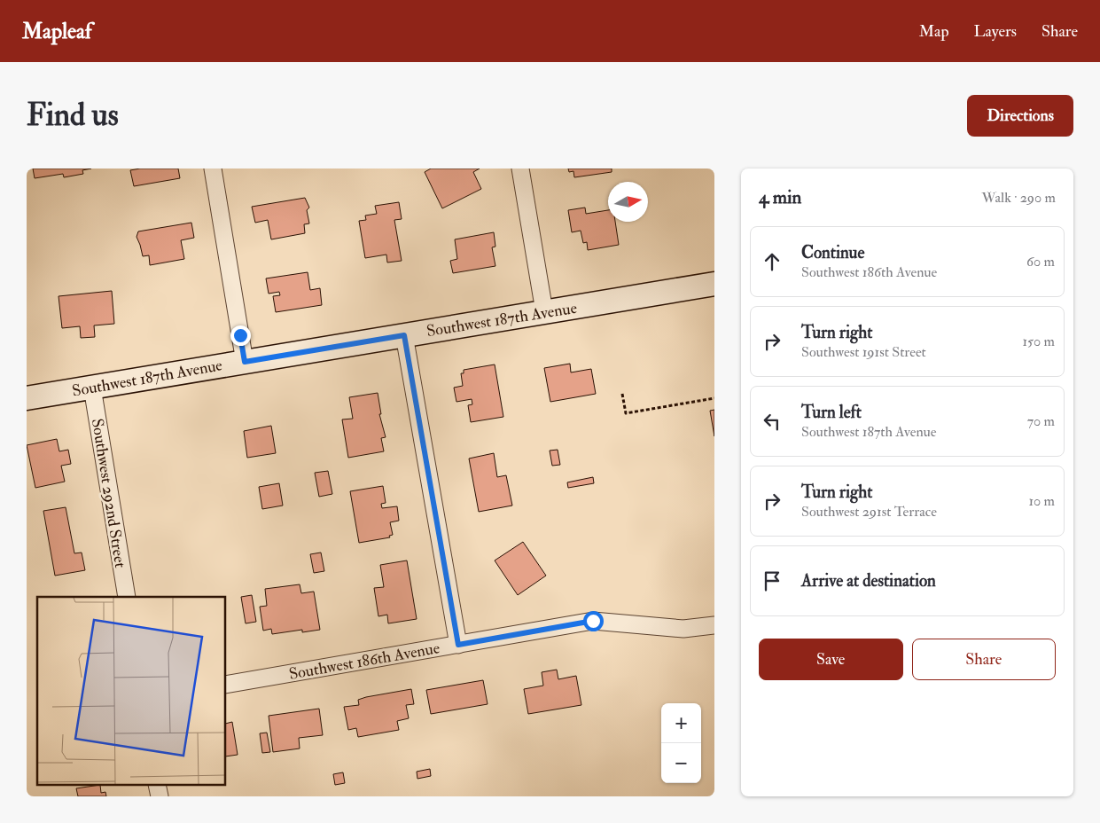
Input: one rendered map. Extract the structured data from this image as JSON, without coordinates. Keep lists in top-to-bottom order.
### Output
{
  "streets": {
    "street": ["Southwest 187th Avenue", "Southwest 292nd Street", "Southwest 186th Avenue"]
  },
  "crossings": [
    ["Southwest 187th Avenue", "Southwest 292nd Street"]
  ],
  "north": "right",
  "page": {
    "header": "Mapleaf",
    "nav": ["Map", "Layers", "Share"],
    "buttons": [
      "Directions",
      ["Save", "Share"]
    ],
    "title": "Find us",
    "heading": ["4 min", "Walk · 290 m"],
    "list": [
      ["Continue", "Southwest 186th Avenue", "60 m"],
      ["Turn right", "Southwest 191st Street", "150 m"],
      ["Turn left", "Southwest 187th Avenue", "70 m"],
      ["Turn right", "Southwest 291st Terrace", "10 m"],
      "Arrive at destination"
    ],
    "map_buttons": ["+", "−"]
  }
}
